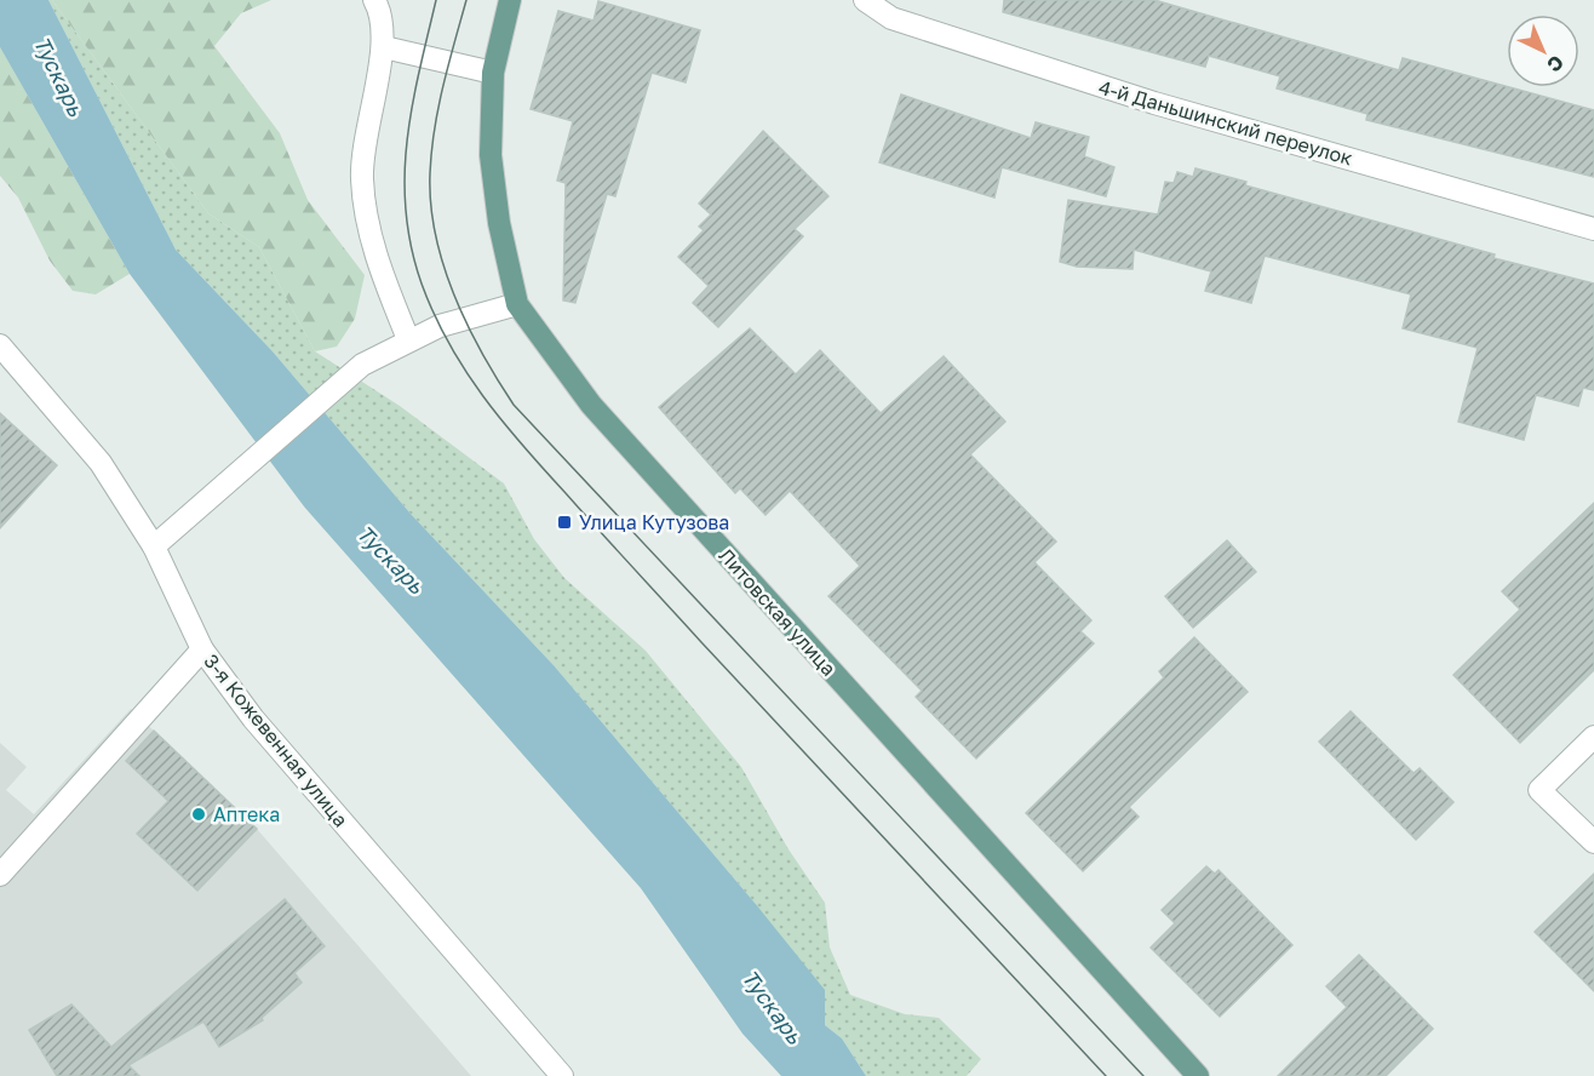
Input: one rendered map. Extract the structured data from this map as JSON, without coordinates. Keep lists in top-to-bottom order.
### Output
{
  "streets": {
    "main road": ["Литовская улица"],
    "street": ["4-й Даньшинский переулок", "3-я Кожевенная улица"]
  },
  "water": ["Тускарь"],
  "places": {
    "transit": ["Улица Кутузова"],
    "other": ["Аптека"]
  },
  "north": "bottom right"
}
